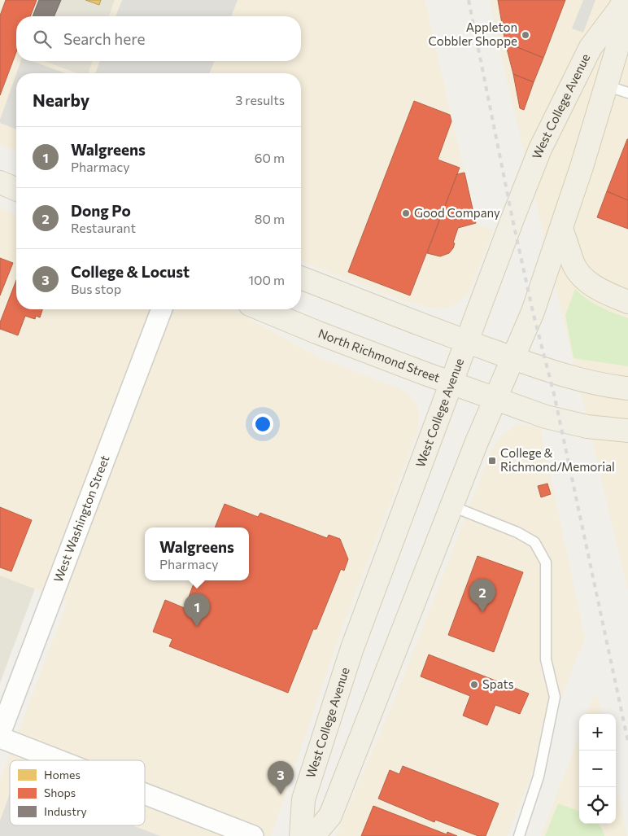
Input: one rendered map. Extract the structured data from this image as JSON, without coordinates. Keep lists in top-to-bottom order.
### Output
{
  "streets": {
    "main road": ["West College Avenue", "North Richmond Street"],
    "street": ["West Washington Street"]
  },
  "crossings": [
    ["West College Avenue", "North Richmond Street"]
  ],
  "places": {
    "other": ["Appleton Cobbler Shoppe", "Good Company", "Spats"],
    "transit": ["College & Richmond/Memorial"]
  },
  "legend": ["Homes", "Shops", "Industry"],
  "page": {
    "search": "Search here",
    "heading": ["Nearby", "3 results"],
    "list": [
      {
        "mark": "1",
        "name": "Walgreens",
        "note": "Pharmacy",
        "value": "60 m"
      },
      {
        "mark": "2",
        "name": "Dong Po",
        "note": "Restaurant",
        "value": "80 m"
      },
      {
        "mark": "3",
        "name": "College & Locust",
        "note": "Bus stop",
        "value": "100 m"
      }
    ],
    "popup": ["Walgreens", "Pharmacy"],
    "pins": ["2", "1", "3"],
    "map_buttons": ["+", "−"]
  }
}
